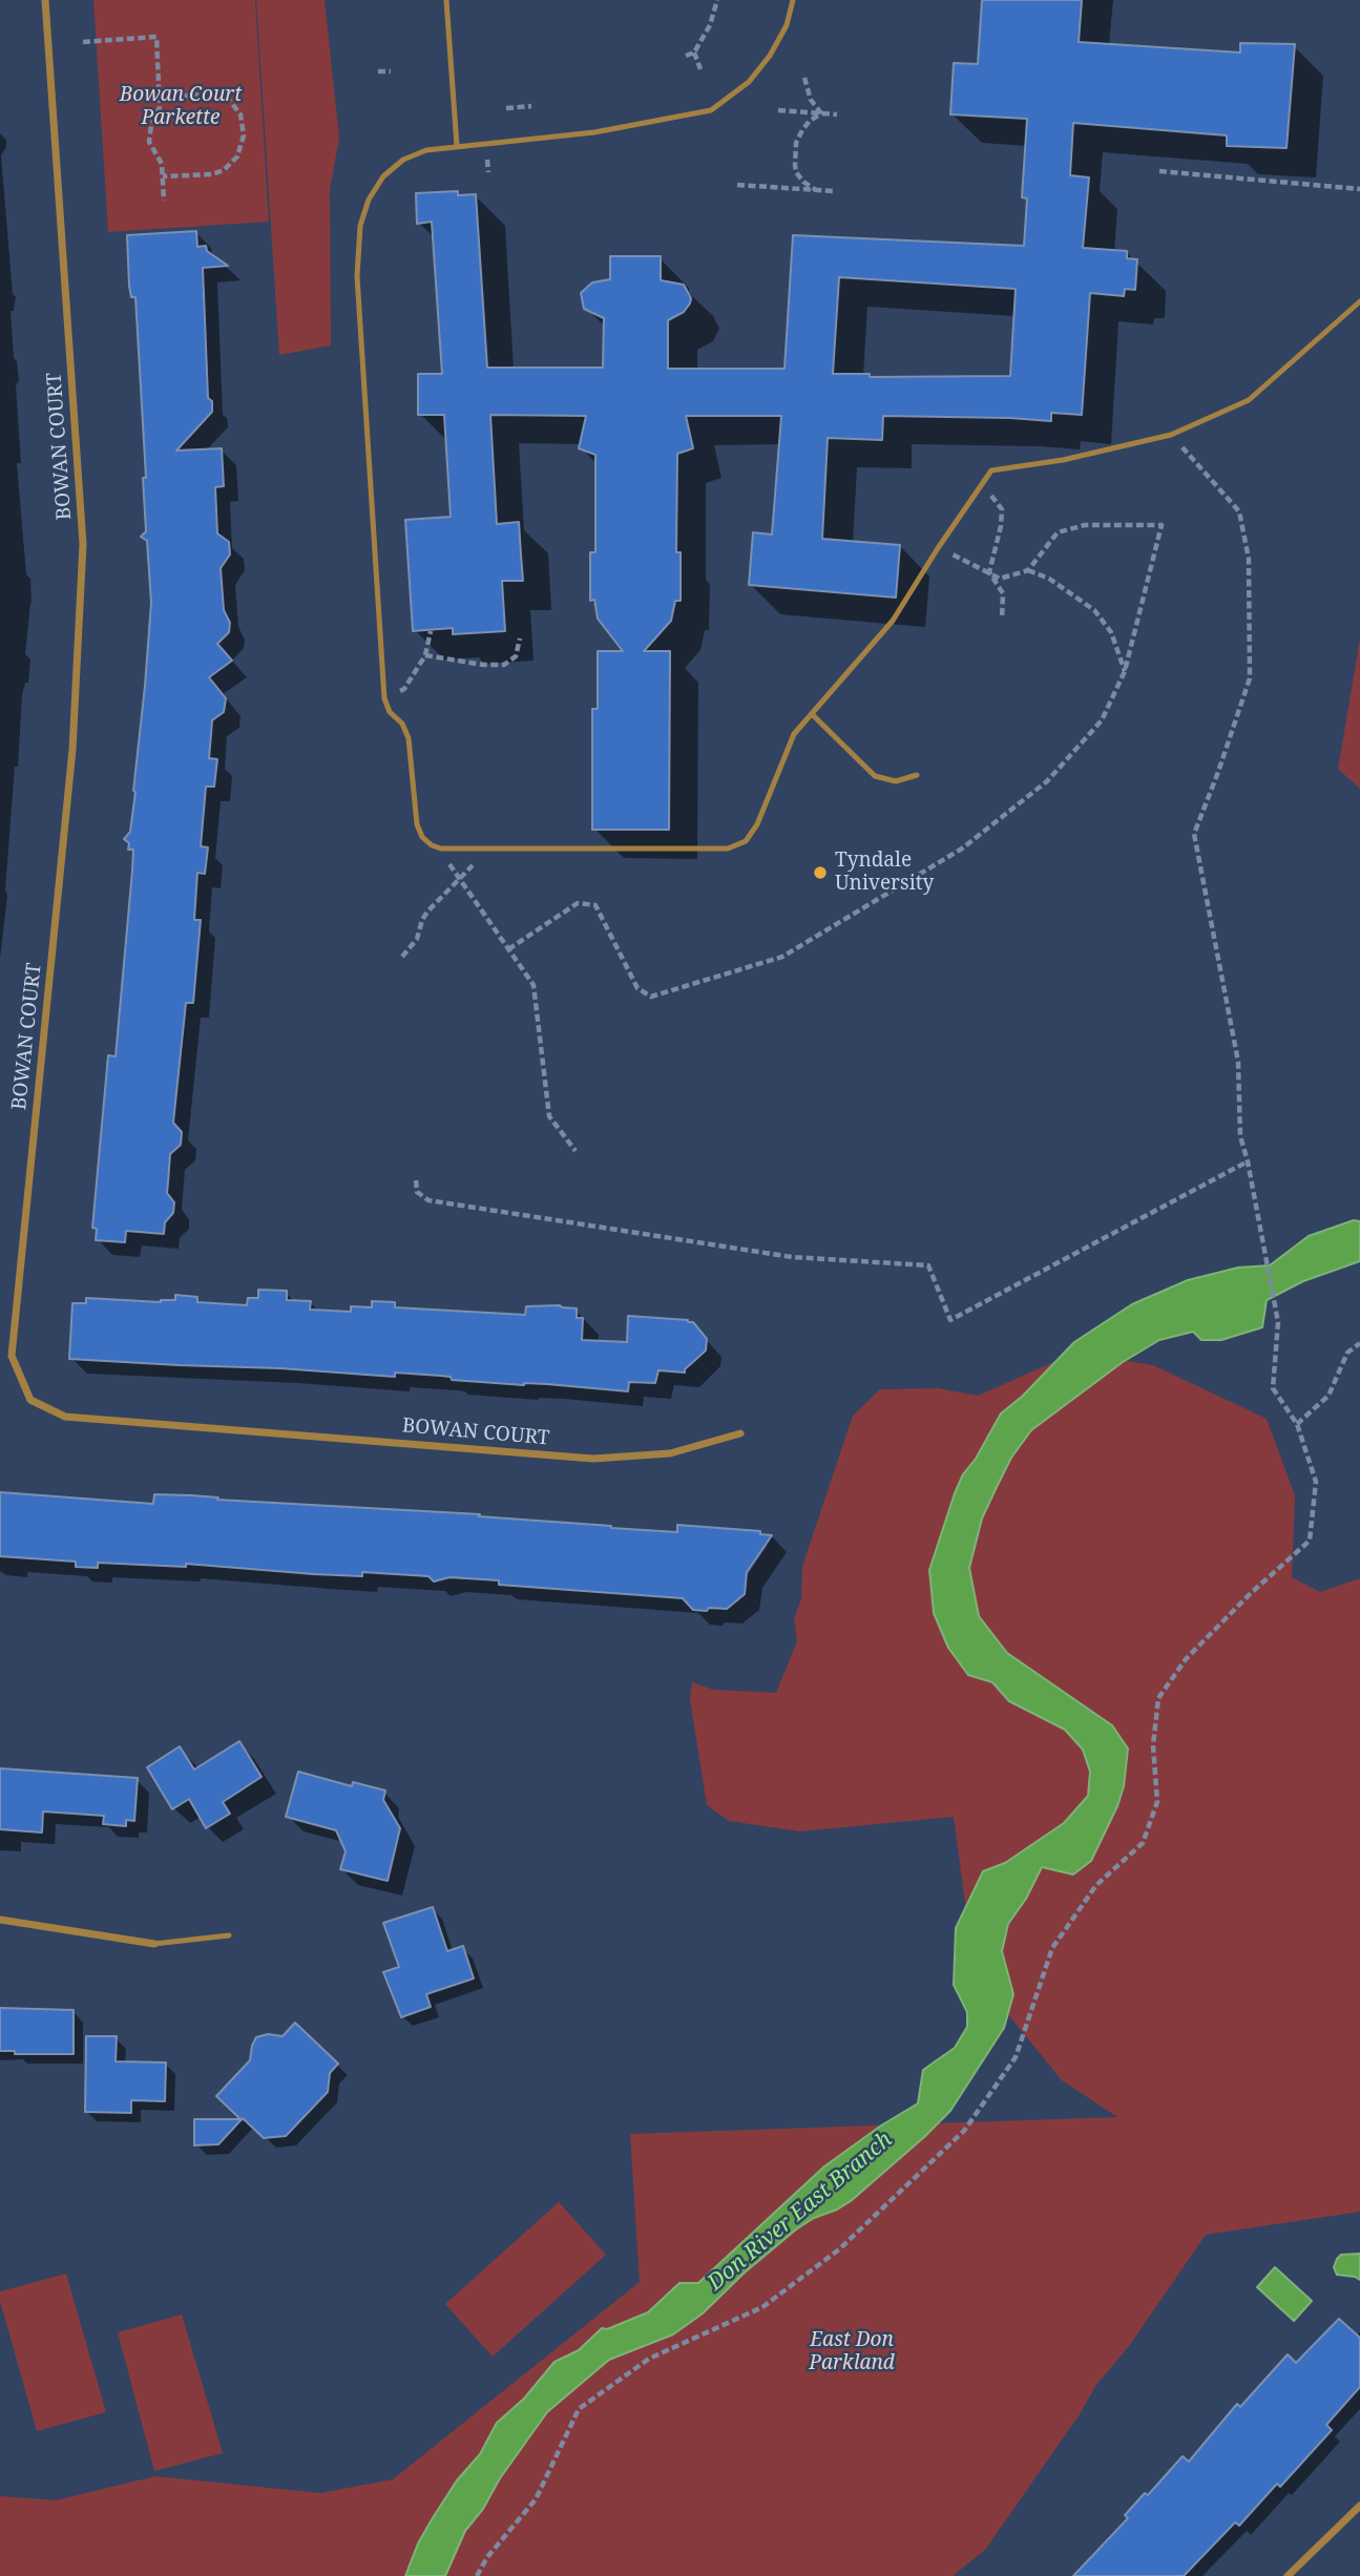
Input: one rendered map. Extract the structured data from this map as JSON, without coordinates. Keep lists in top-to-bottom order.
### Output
{
  "streets": {
    "street": ["BOWAN COURT"]
  },
  "water": ["Don River East Branch"],
  "parks": ["Bowan Court Parkette", "East Don Parkland"],
  "places": ["Tyndale University"]
}
